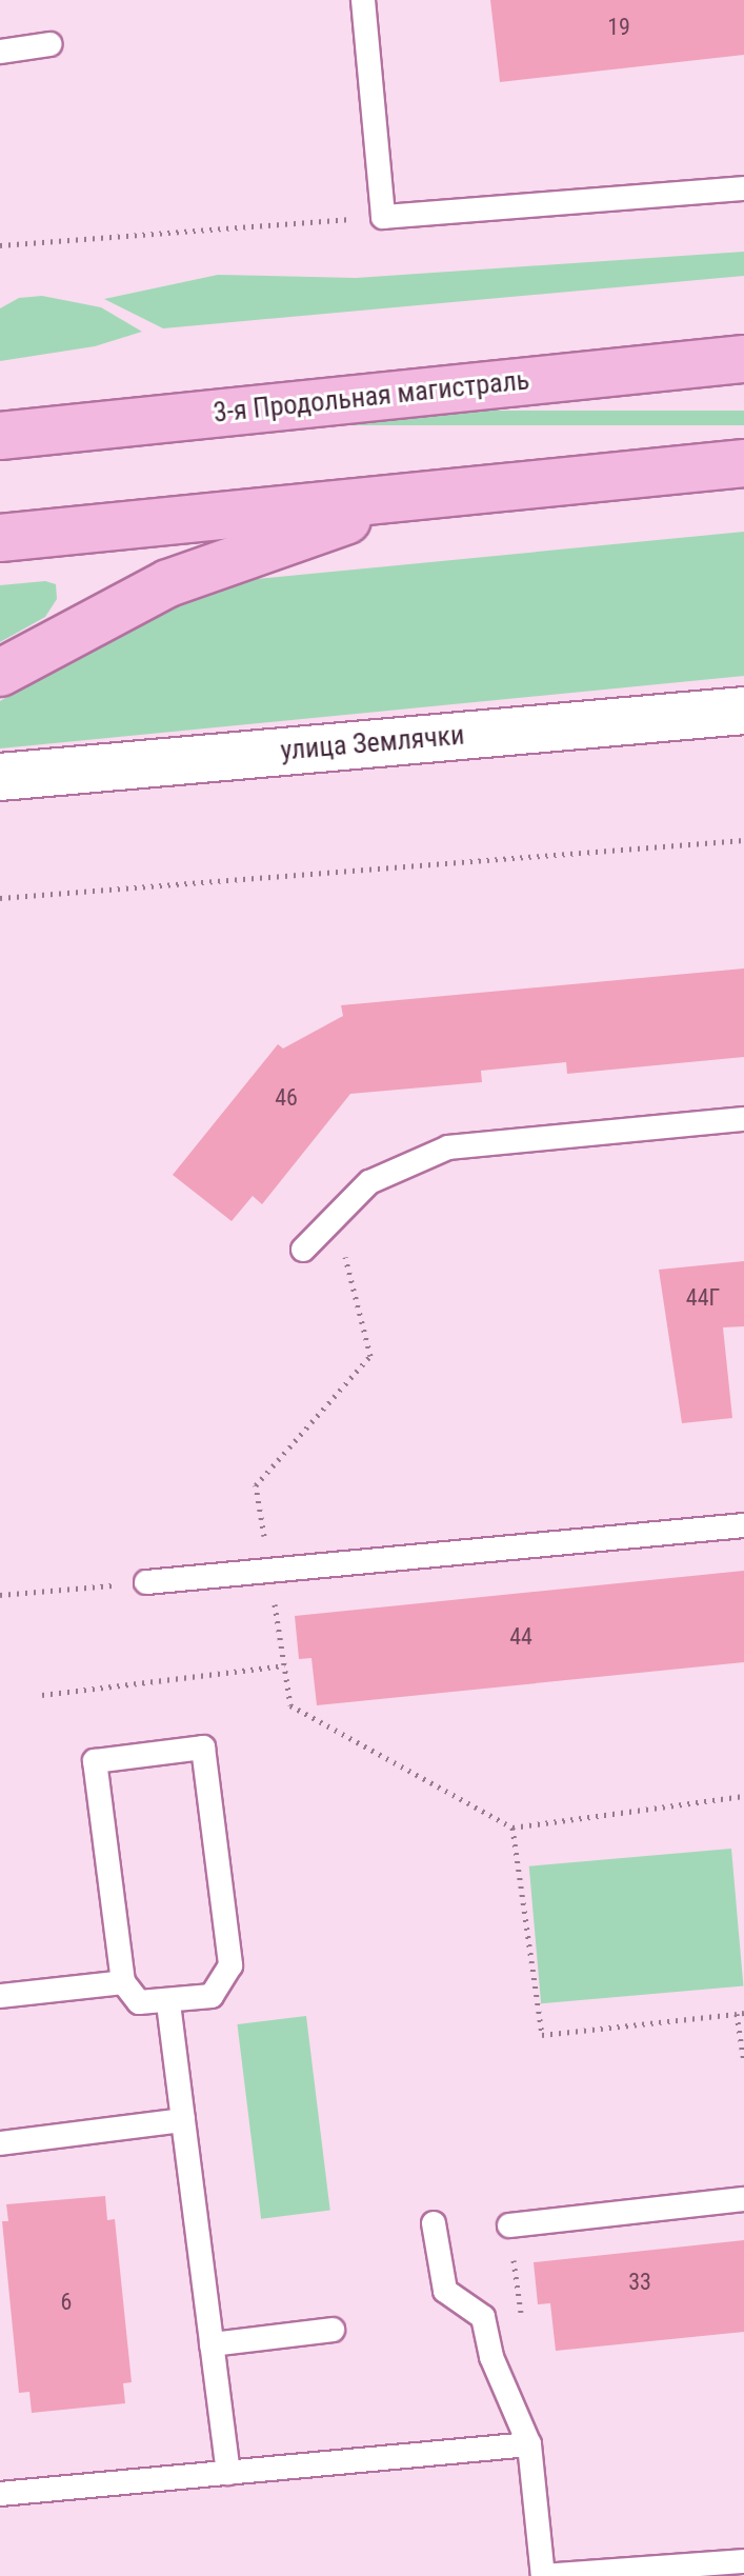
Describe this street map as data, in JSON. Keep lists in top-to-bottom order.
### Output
{
  "streets": {
    "highway": ["3-я Продольная магистраль"],
    "main road": ["улица Землячки"]
  },
  "house_numbers": [
    "19",
    "46",
    "44Г",
    "44",
    "33",
    "6"
  ]
}
